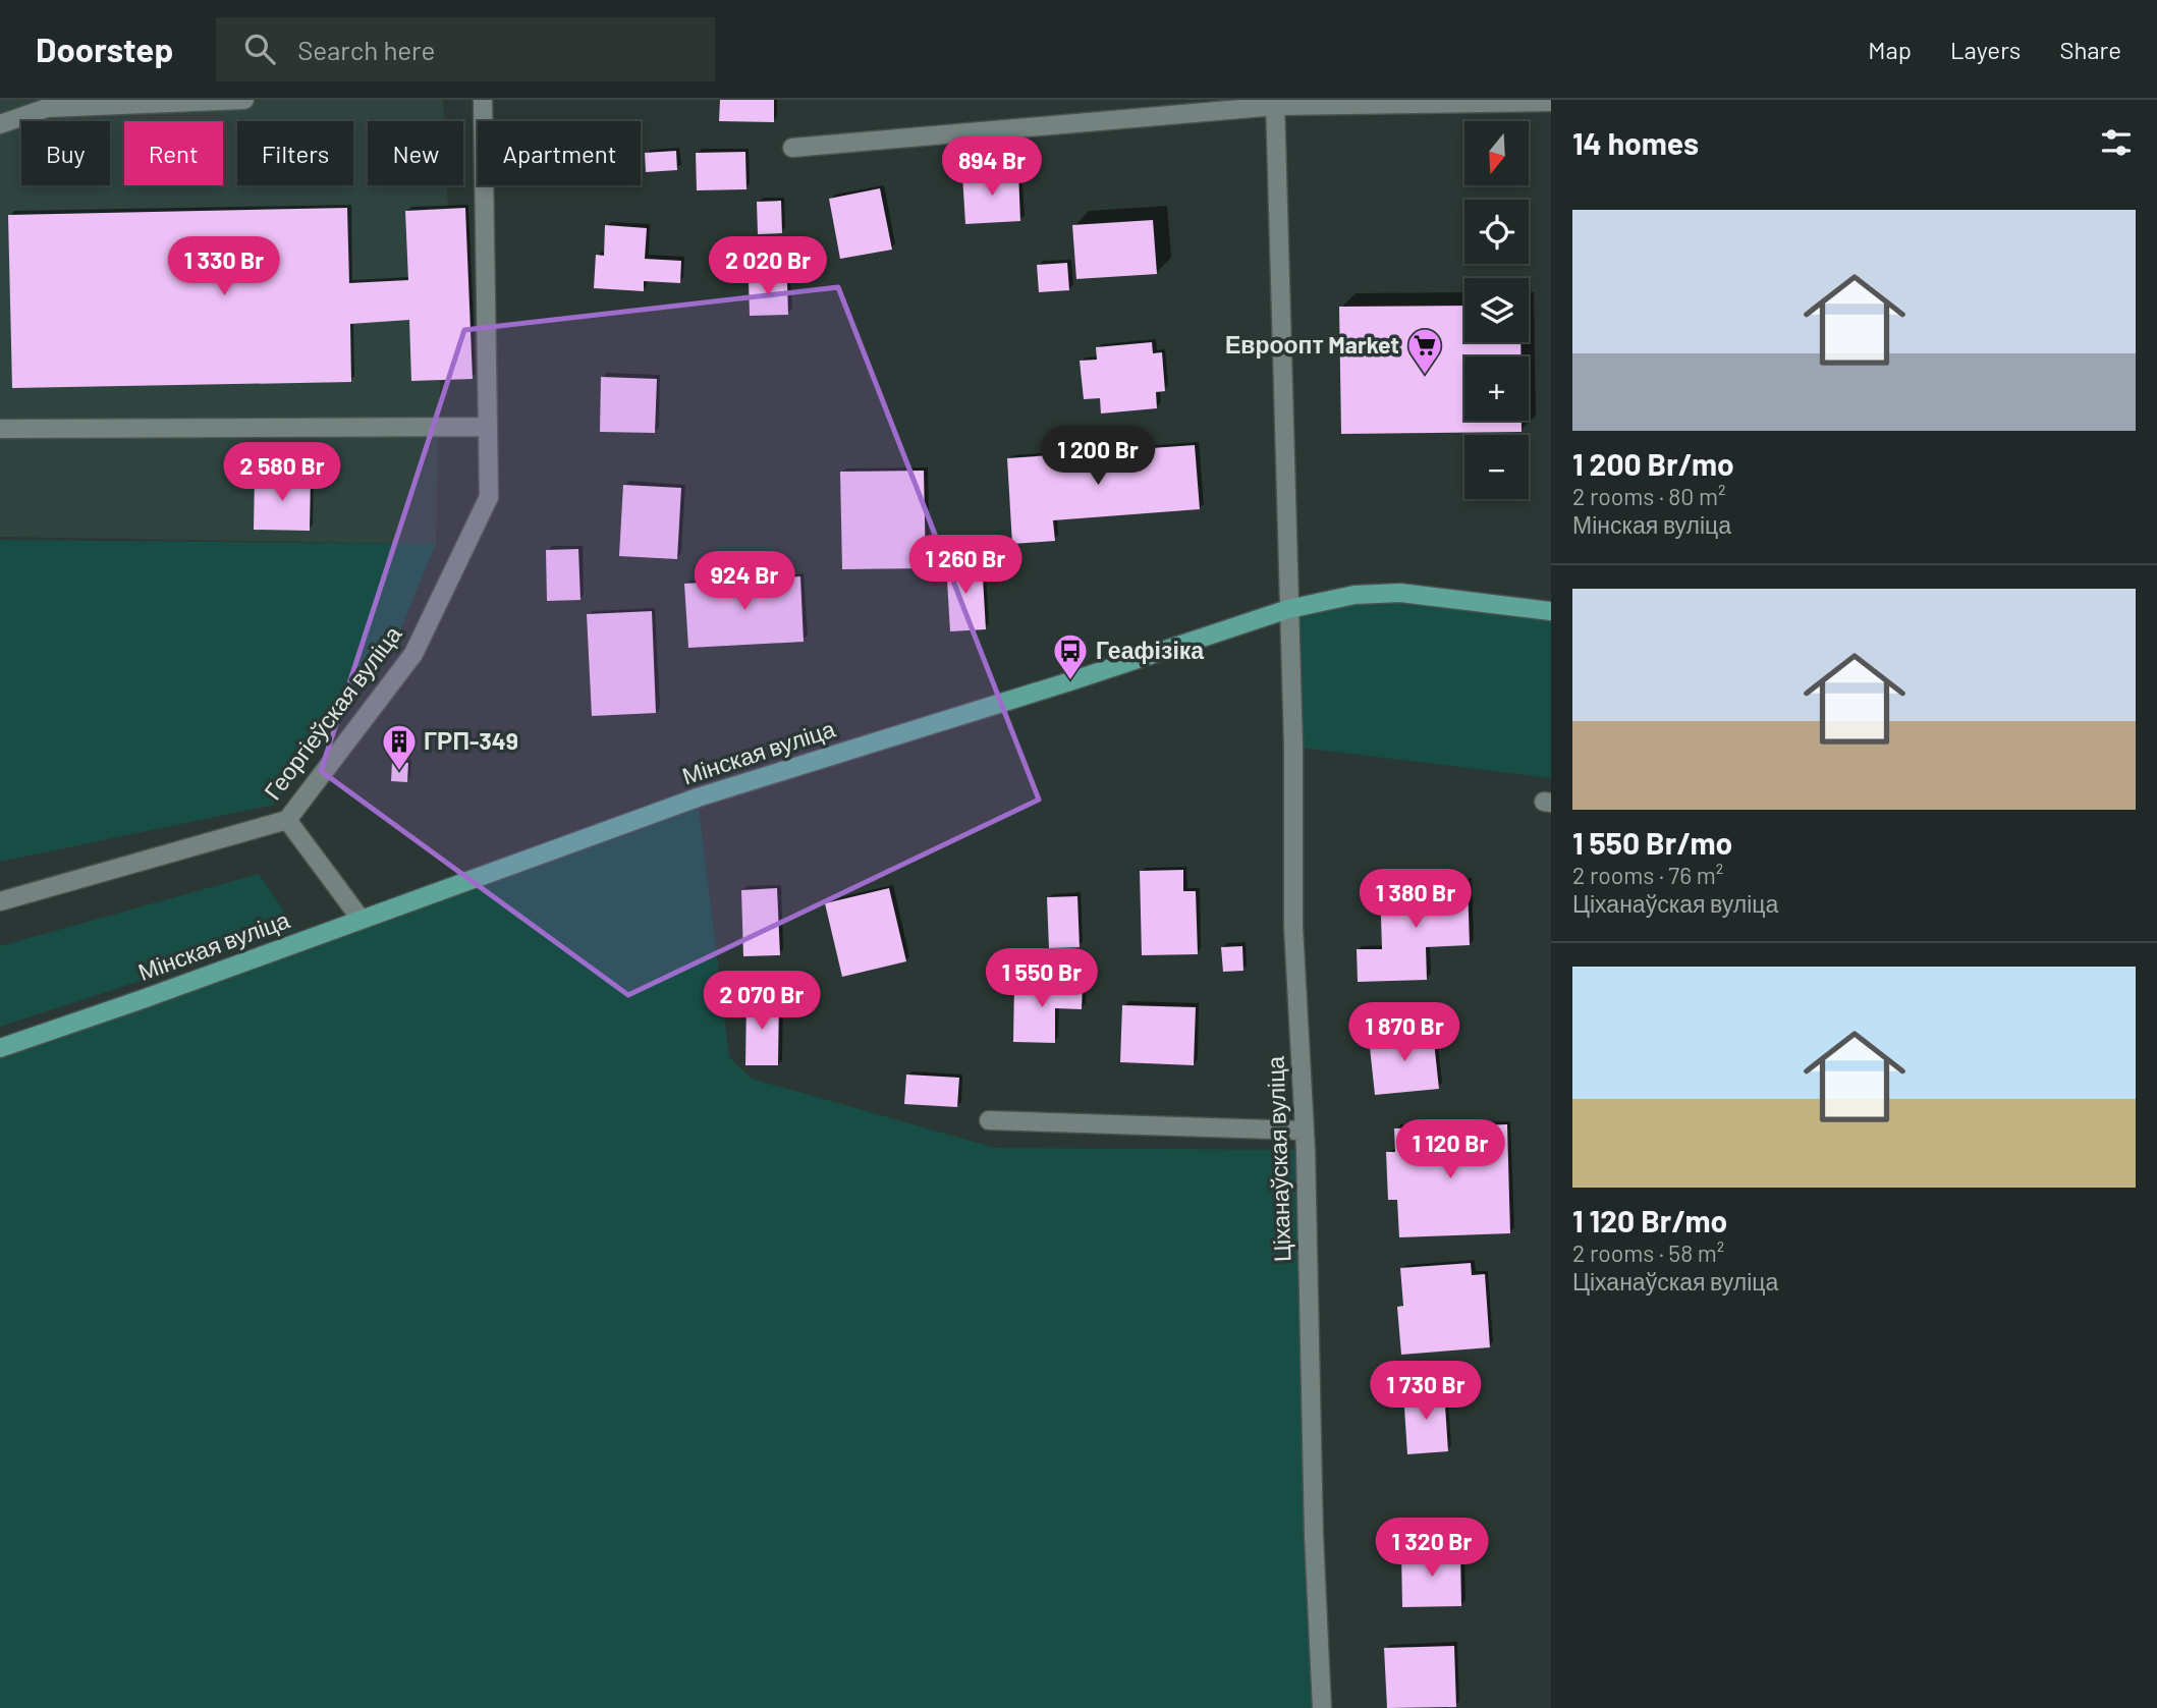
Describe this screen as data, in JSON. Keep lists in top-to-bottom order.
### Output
{
  "streets": {
    "main road": ["Мінская вуліца"],
    "street": ["Георгіеўская вуліца", "Ціханаўская вуліца"]
  },
  "crossings": [
    ["Мінская вуліца", "Ціханаўская вуліца"]
  ],
  "places": {
    "supermarket": ["Евроопт Market"],
    "bus stop": ["Геафізіка"],
    "building": ["ГРП-349"]
  },
  "north": "bottom",
  "page": {
    "header": "Doorstep",
    "search": "Search here",
    "nav": ["Map", "Layers", "Share"],
    "heading": "14 homes",
    "map_buttons": ["+", "−"],
    "chip": [
      "Buy",
      "Rent",
      "Filters",
      "New",
      "Apartment"
    ],
    "price": [
      "894 Br",
      "1 330 Br",
      "2 020 Br",
      "1 200 Br",
      "2 580 Br",
      "1 260 Br",
      "924 Br",
      "1 380 Br",
      "1 550 Br",
      "2 070 Br",
      "1 870 Br",
      "1 120 Br",
      "1 730 Br",
      "1 320 Br"
    ],
    "list": [
      {
        "name": "1 200 Br/mo",
        "note": "2 rooms · 80 m² · Мінская вуліца"
      },
      {
        "name": "1 550 Br/mo",
        "note": "2 rooms · 76 m² · Ціханаўская вуліца"
      },
      {
        "name": "1 120 Br/mo",
        "note": "2 rooms · 58 m² · Ціханаўская вуліца"
      }
    ]
  }
}
